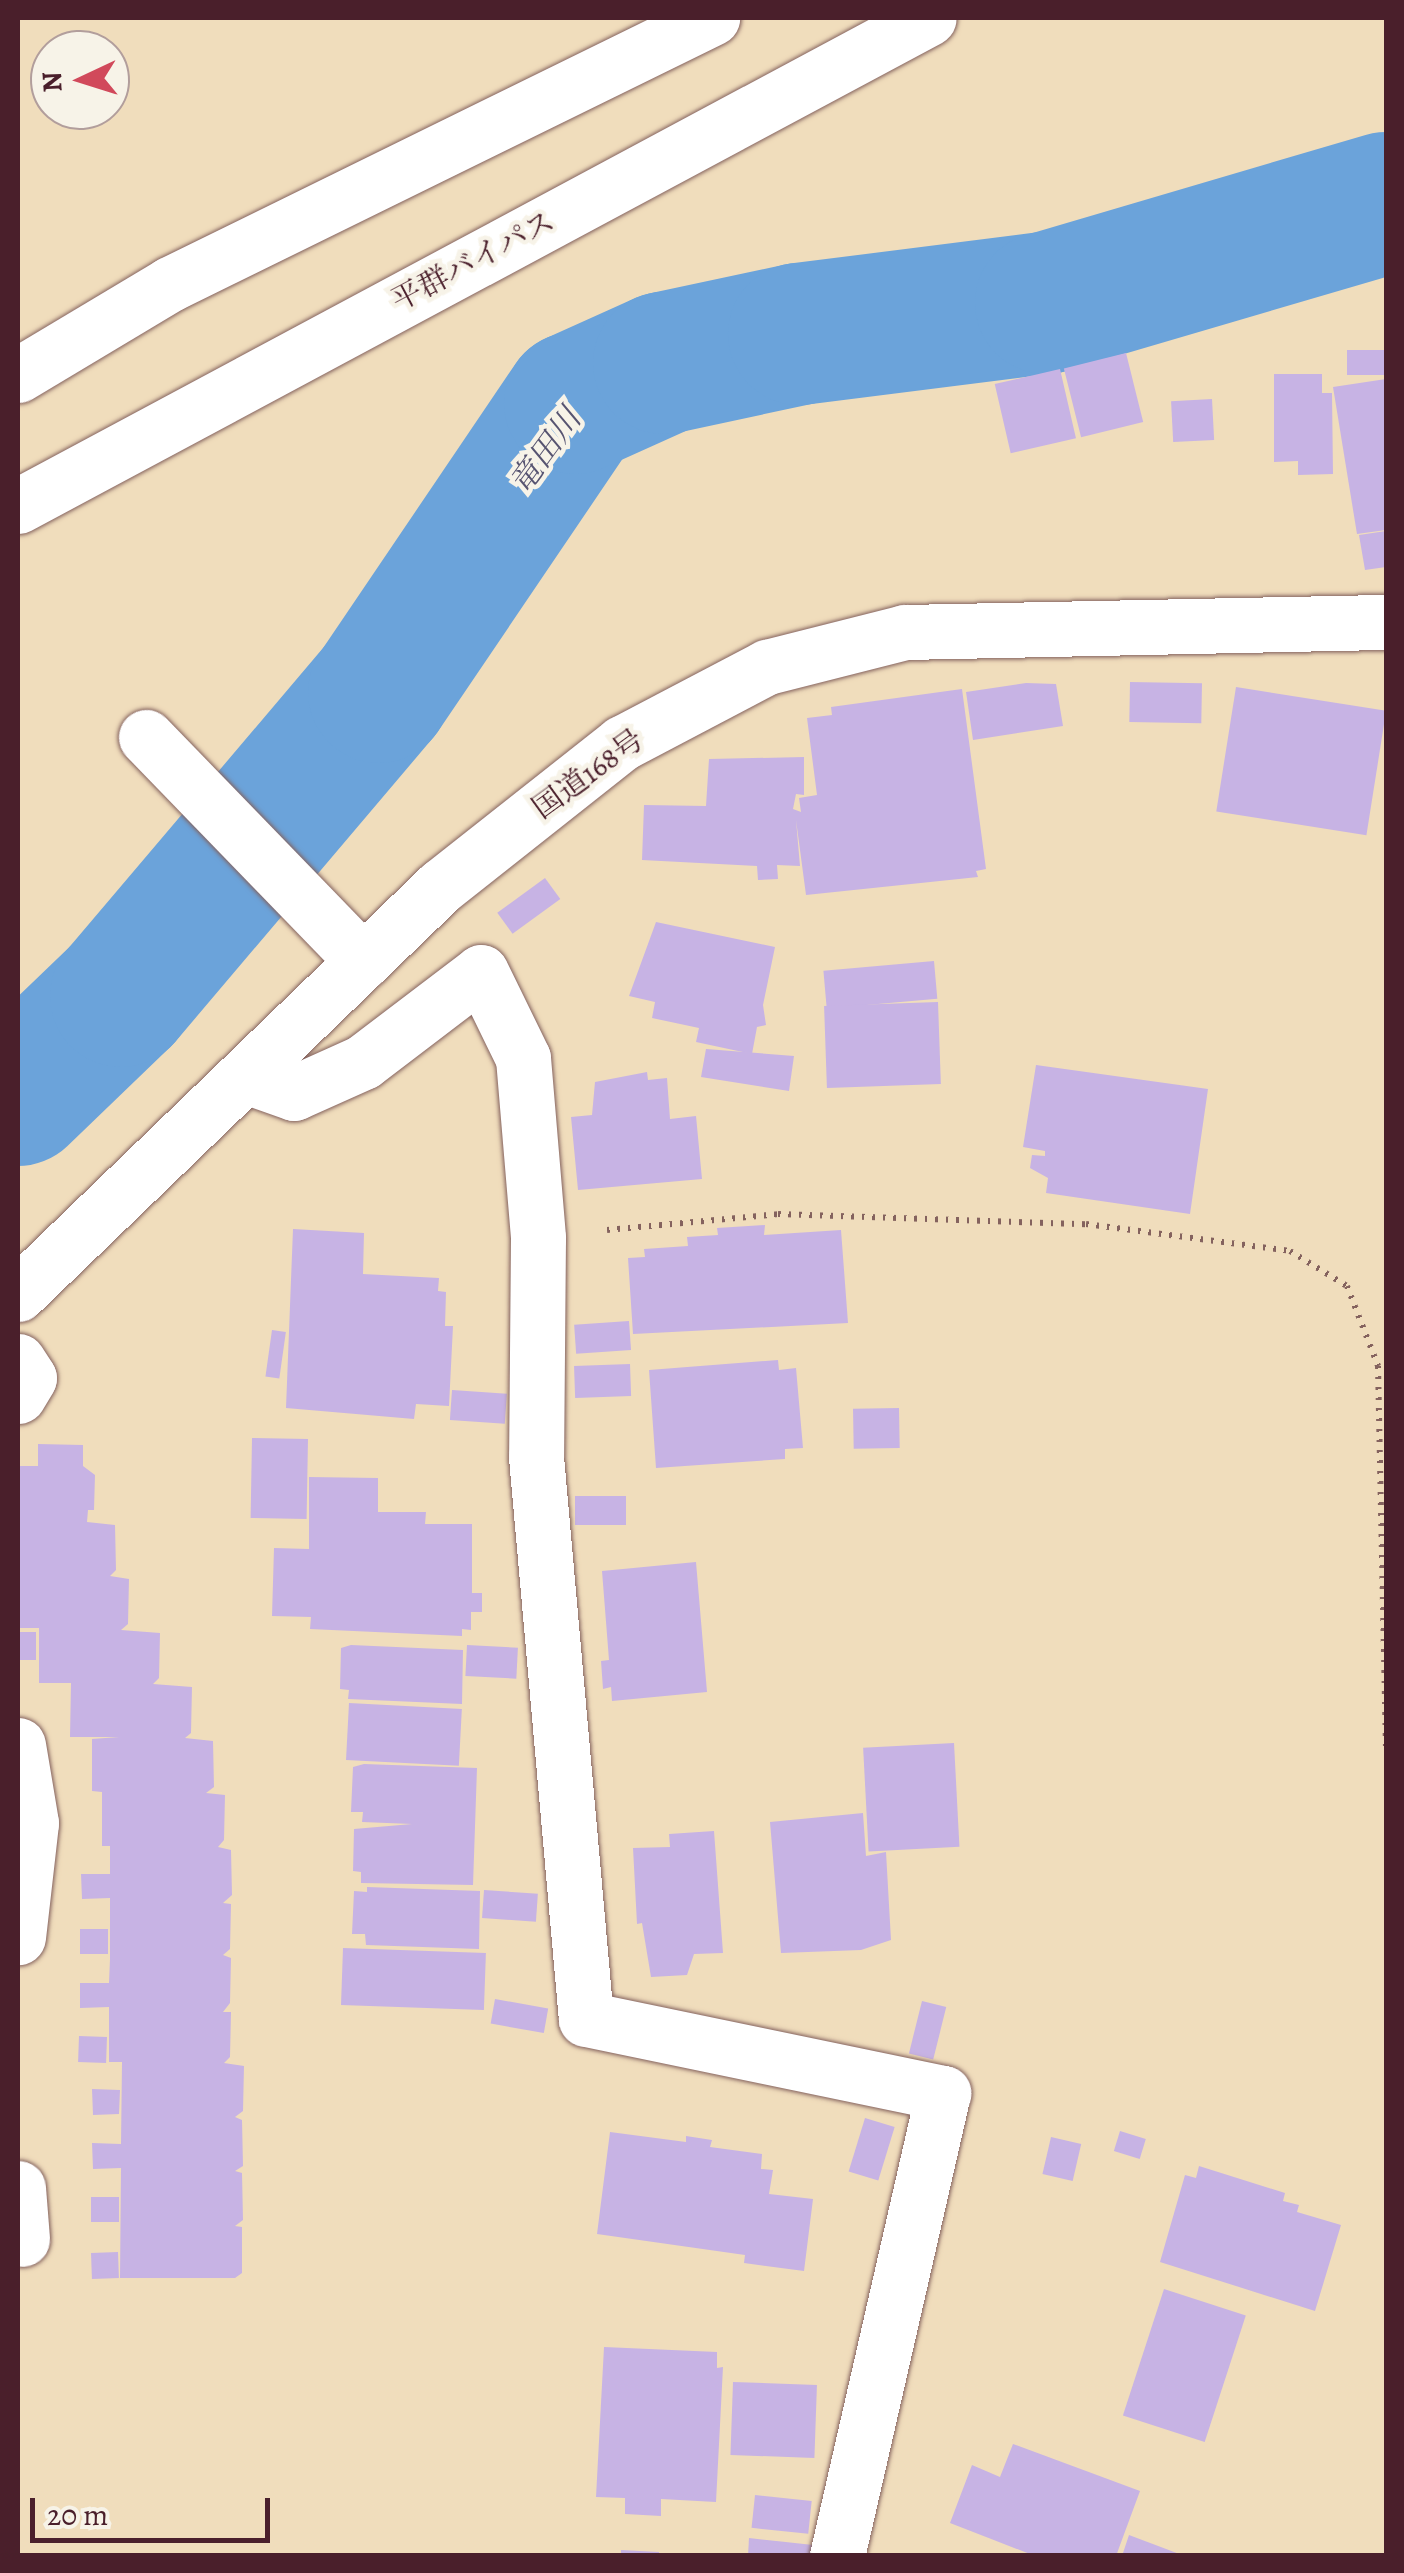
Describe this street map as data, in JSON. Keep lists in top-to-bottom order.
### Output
{
  "streets": {
    "main road": ["平群バイパス", "国道168号"]
  },
  "water": ["竜田川"],
  "scale_bar": "20 m",
  "north": "left"
}
